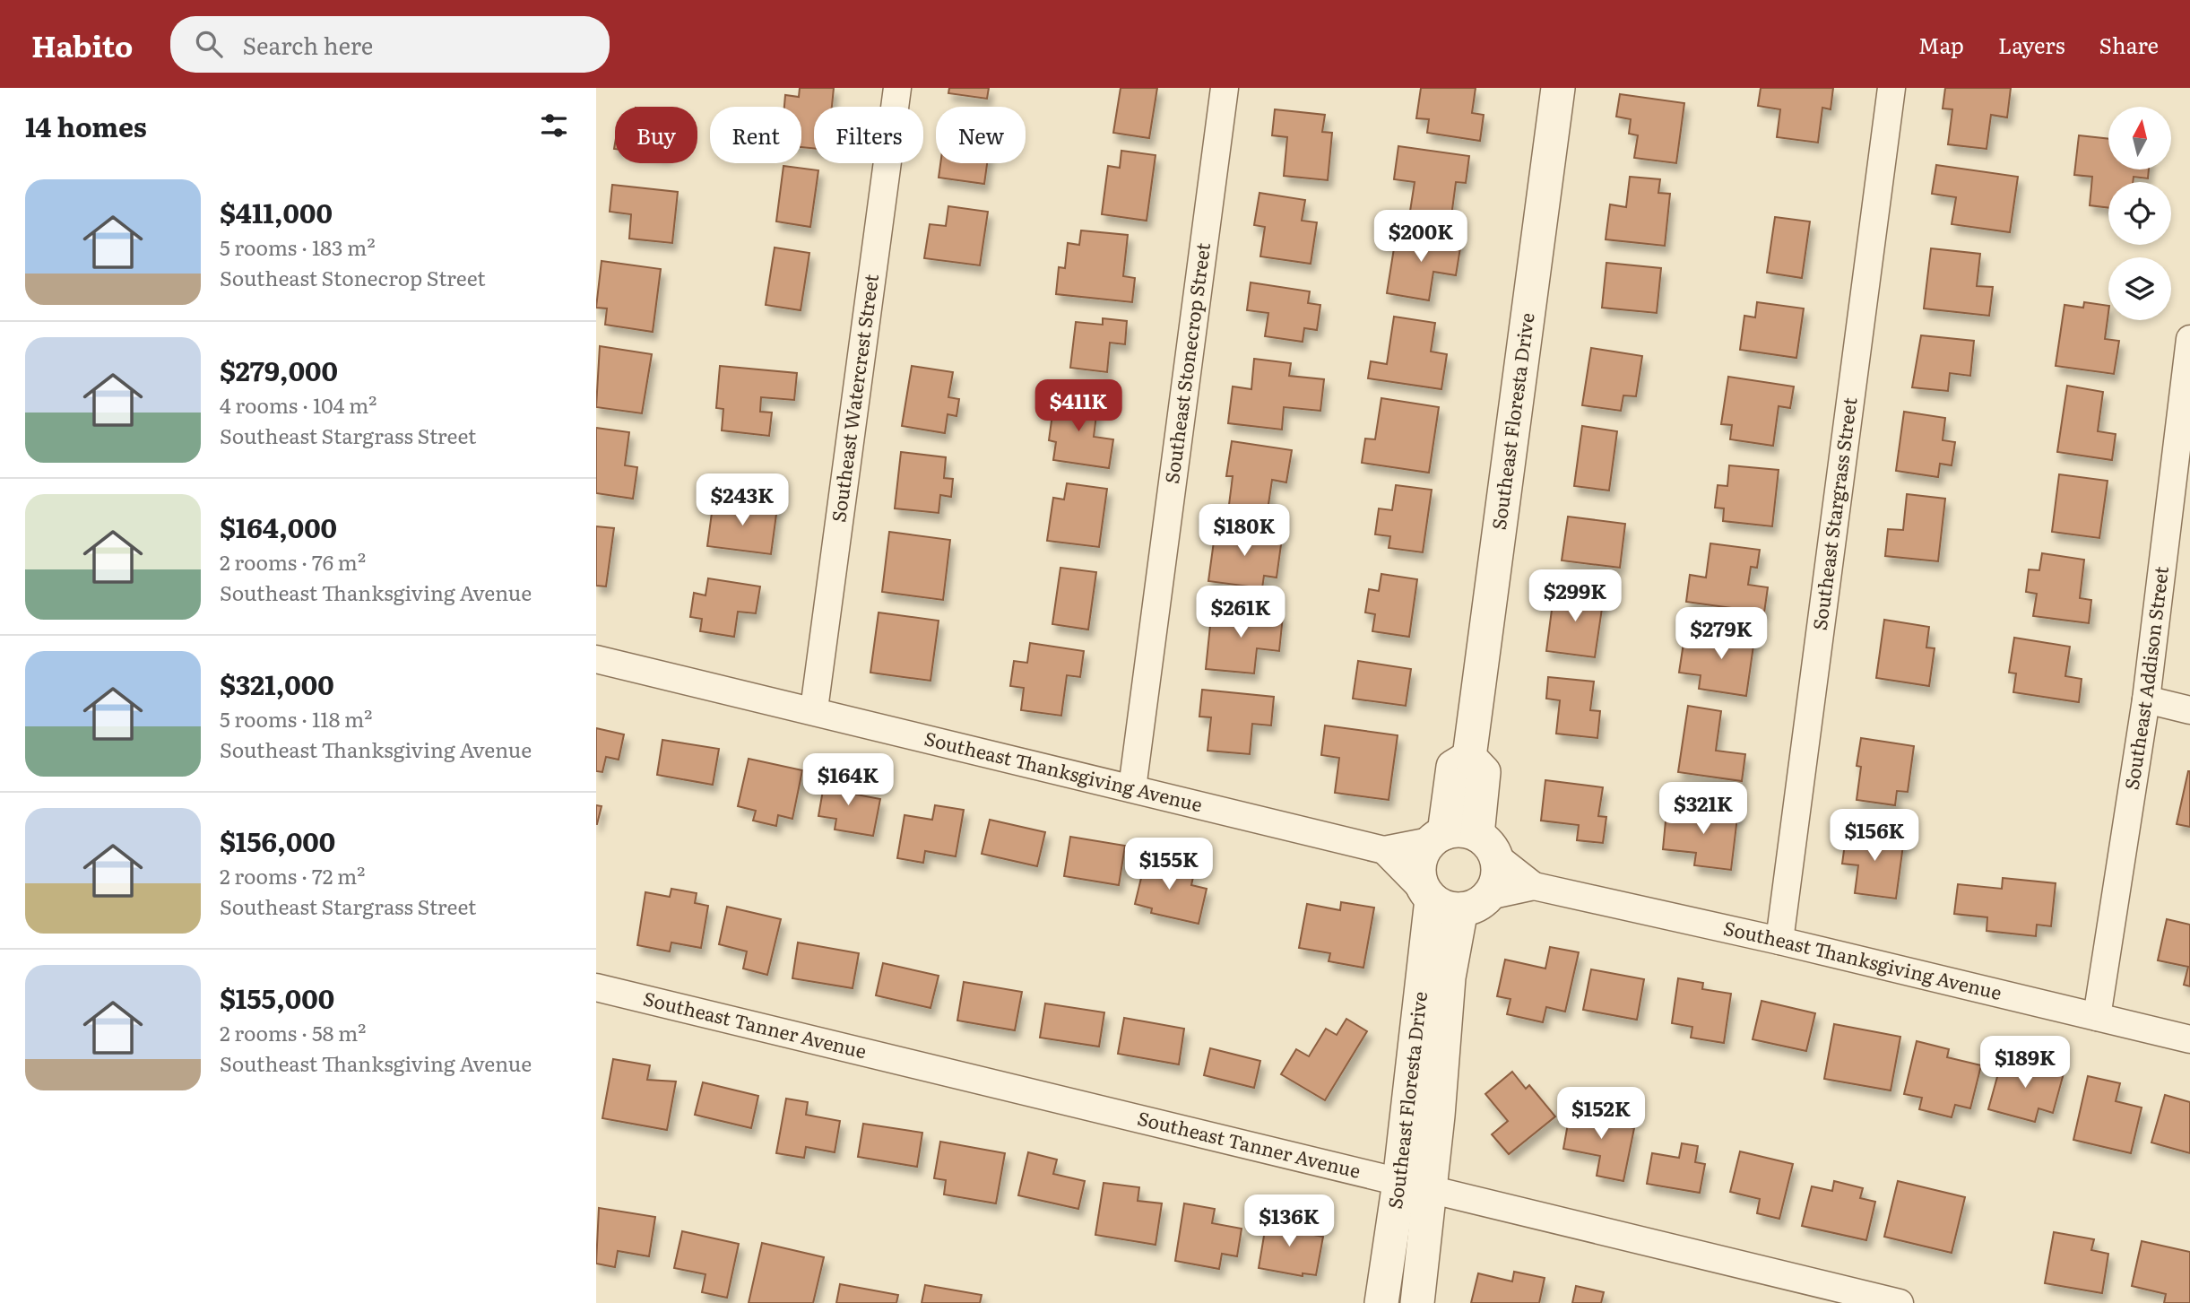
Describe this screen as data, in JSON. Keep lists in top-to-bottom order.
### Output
{
  "streets": {
    "street": [
      "Southeast Stonecrop Street",
      "Southeast Watercrest Street",
      "Southeast Floresta Drive",
      "Southeast Stargrass Street",
      "Southeast Addison Street",
      "Southeast Thanksgiving Avenue",
      "Southeast Tanner Avenue"
    ]
  },
  "crossings": [
    ["Southeast Stonecrop Street", "Southeast Thanksgiving Avenue"],
    ["Southeast Watercrest Street", "Southeast Thanksgiving Avenue"],
    ["Southeast Floresta Drive", "Southeast Thanksgiving Avenue"],
    ["Southeast Floresta Drive", "Southeast Tanner Avenue"],
    ["Southeast Stargrass Street", "Southeast Thanksgiving Avenue"],
    ["Southeast Addison Street", "Southeast Thanksgiving Avenue"]
  ],
  "north": "top",
  "page": {
    "header": "Habito",
    "search": "Search here",
    "nav": ["Map", "Layers", "Share"],
    "heading": "14 homes",
    "chip": [
      "Buy",
      "Rent",
      "Filters",
      "New"
    ],
    "list": [
      {
        "name": "$411,000",
        "note": "5 rooms · 183 m² · Southeast Stonecrop Street"
      },
      {
        "name": "$279,000",
        "note": "4 rooms · 104 m² · Southeast Stargrass Street"
      },
      {
        "name": "$164,000",
        "note": "2 rooms · 76 m² · Southeast Thanksgiving Avenue"
      },
      {
        "name": "$321,000",
        "note": "5 rooms · 118 m² · Southeast Thanksgiving Avenue"
      },
      {
        "name": "$156,000",
        "note": "2 rooms · 72 m² · Southeast Stargrass Street"
      },
      {
        "name": "$155,000",
        "note": "2 rooms · 58 m² · Southeast Thanksgiving Avenue"
      }
    ],
    "price": [
      "$200K",
      "$411K",
      "$243K",
      "$180K",
      "$299K",
      "$261K",
      "$279K",
      "$164K",
      "$321K",
      "$156K",
      "$155K",
      "$189K",
      "$152K",
      "$136K"
    ]
  }
}
